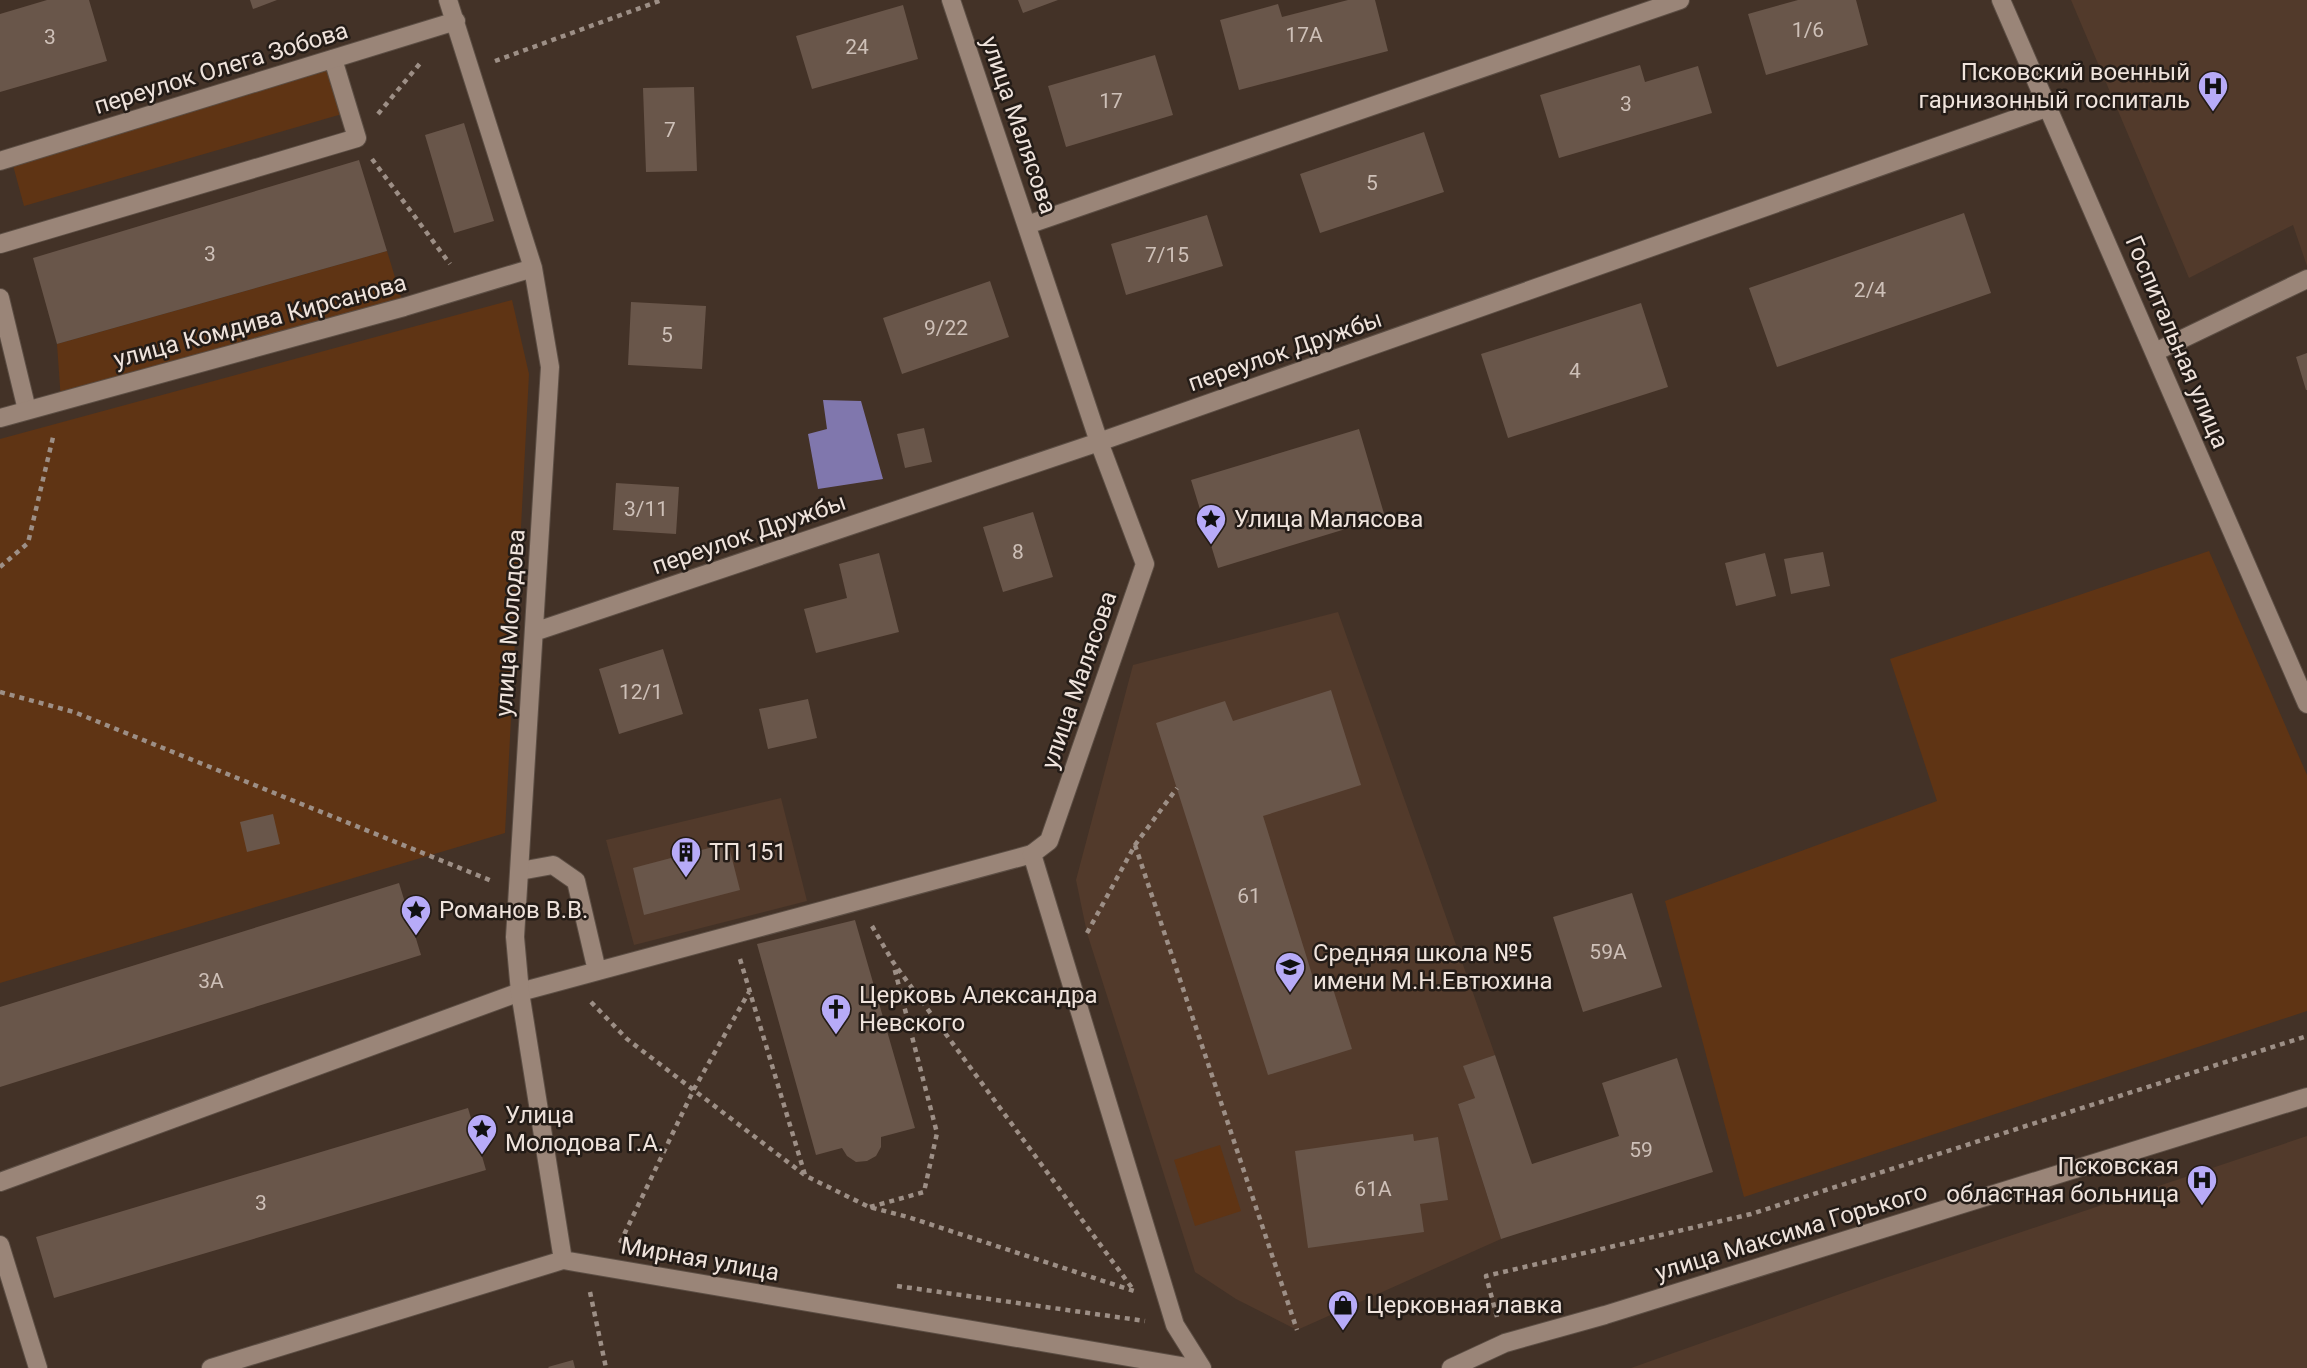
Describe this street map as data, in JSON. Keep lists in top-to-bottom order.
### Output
{
  "streets": {
    "street": [
      "переулок Олега Зобова",
      "улица Малясова",
      "улица Комдива Кирсанова",
      "Госпитальная улица",
      "переулок Дружбы",
      "улица Молодова",
      "улица Максима Горького",
      "Мирная улица"
    ]
  },
  "crossings": [
    ["переулок Олега Зобова", "улица Молодова"],
    ["улица Малясова", "переулок Дружбы"],
    ["улица Комдива Кирсанова", "улица Молодова"],
    ["Госпитальная улица", "переулок Дружбы"],
    ["переулок Дружбы", "улица Молодова"],
    ["улица Молодова", "Мирная улица"]
  ],
  "places": {
    "hospital": ["Псковский военный гарнизонный госпиталь", "Псковская областная больница"],
    "place": ["Улица Малясова", "Романов В.В.", "Улица Молодова Г.А."],
    "building": ["ТП 151"],
    "school or university": ["Средняя школа №5 имени М.Н.Евтюхина"],
    "church": ["Церковь Александра Невского"],
    "shop": ["Церковная лавка"]
  },
  "house_numbers": [
    "1/6",
    "17А",
    "3",
    "24",
    "17",
    "3",
    "7",
    "5",
    "3",
    "7/15",
    "2/4",
    "9/22",
    "5",
    "4",
    "3/11",
    "8",
    "12/1",
    "61",
    "59А",
    "3А",
    "59",
    "61А",
    "3"
  ]
}
